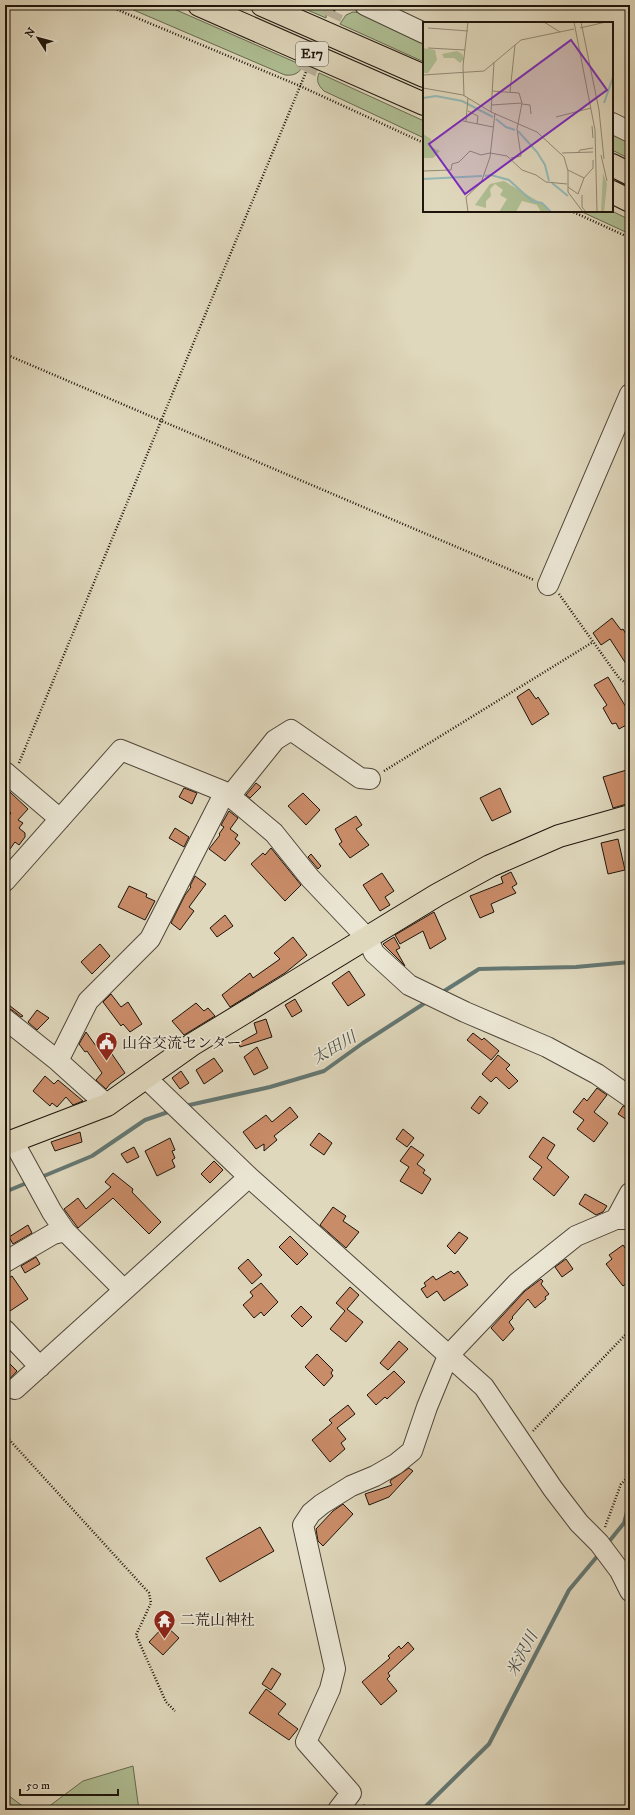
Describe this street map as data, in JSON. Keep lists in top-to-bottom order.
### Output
{
  "streets": {
    "main road": ["E17"]
  },
  "water": ["太田川", "米沢川"],
  "places": {
    "public building": ["山谷交流センター"],
    "temple": ["二荒山神社"]
  },
  "scale_bar": "50 m",
  "north": "top left"
}
